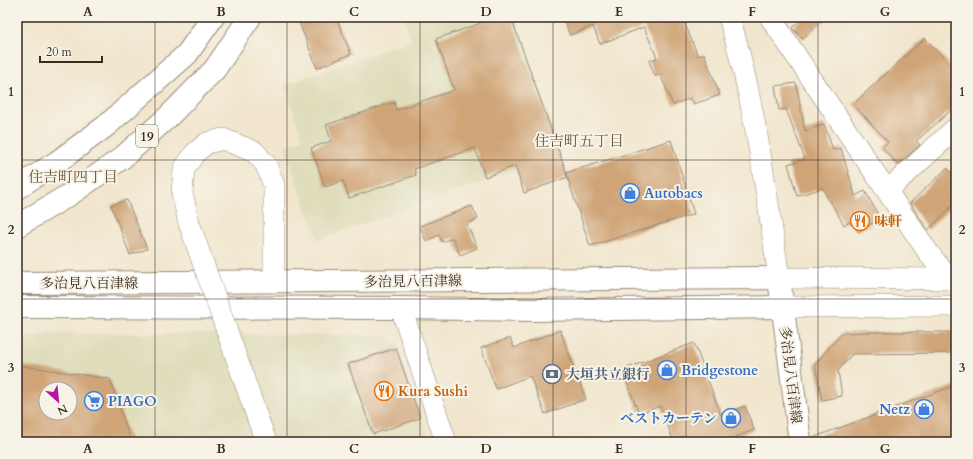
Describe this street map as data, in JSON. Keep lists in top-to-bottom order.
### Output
{
  "streets": {
    "main road": ["19", "多治見八百津線"]
  },
  "districts": ["住吉町五丁目", "住吉町四丁目"],
  "places": {
    "shop": [
      "Autobacs",
      "Bridgestone",
      "Netz",
      "ベストカーテン"
    ],
    "restaurant": ["味軒", "Kura Sushi"],
    "bank": ["大垣共立銀行"],
    "supermarket": ["PIAGO"]
  },
  "scale_bar": "20 m",
  "north": "bottom right",
  "grid": {
    "columns": [
      "A",
      "B",
      "C",
      "D",
      "E",
      "F",
      "G"
    ],
    "rows": ["1", "2", "3"]
  }
}
